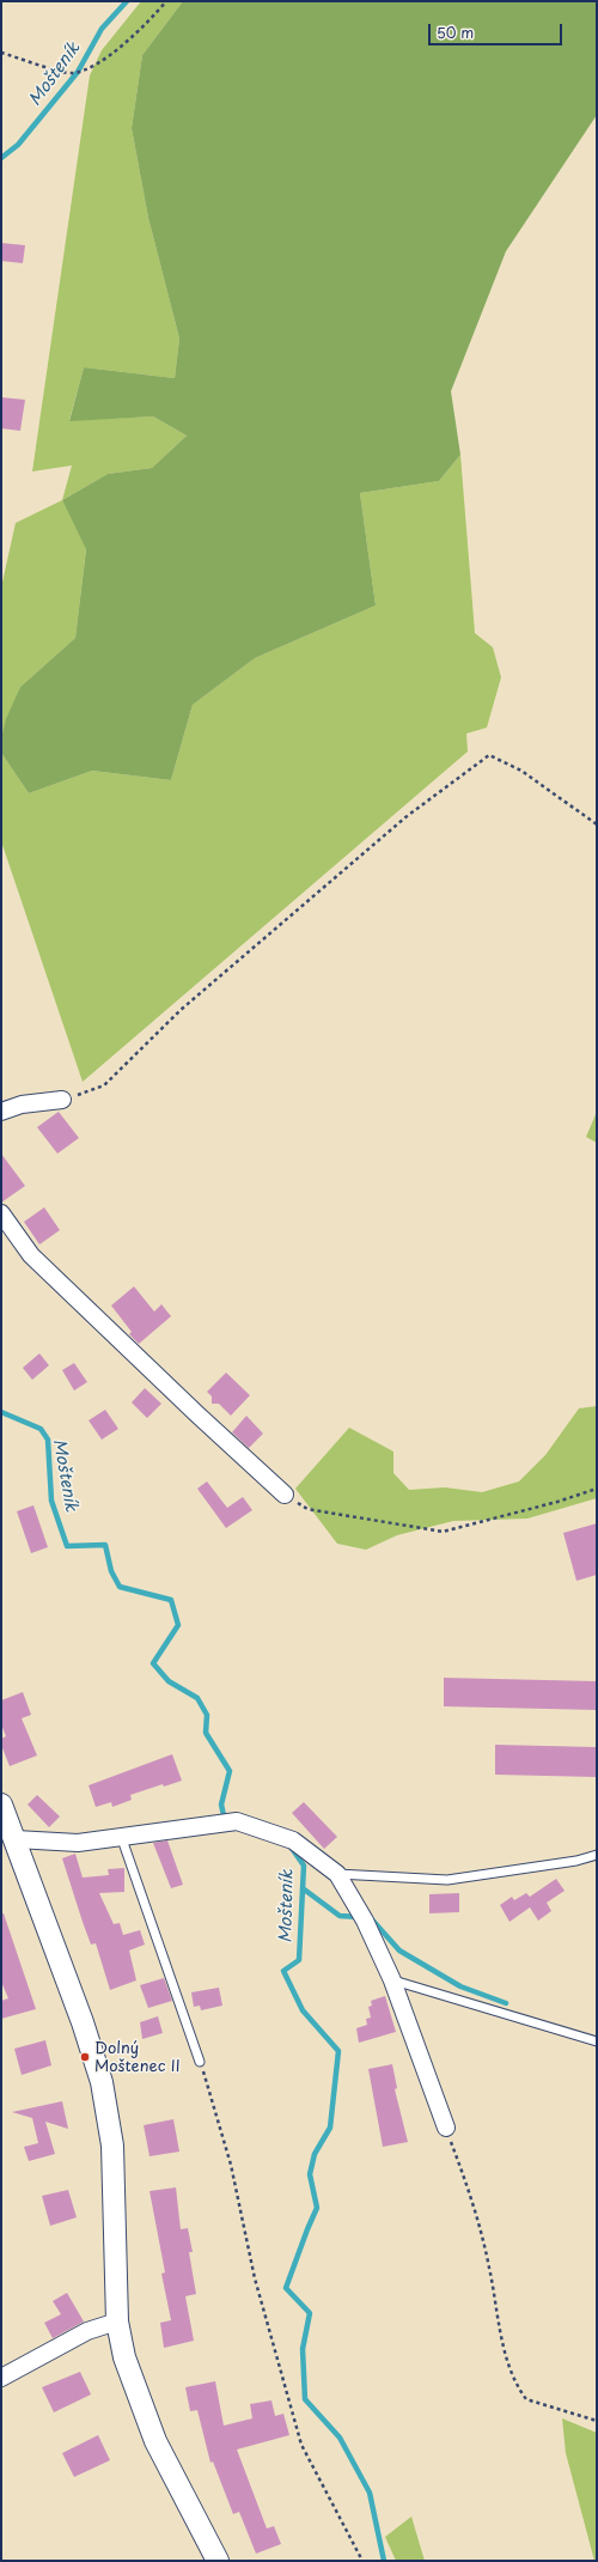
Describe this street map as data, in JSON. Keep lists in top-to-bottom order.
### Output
{
  "water": ["Mošteník"],
  "places": ["Dolný Moštenec II"],
  "scale_bar": "50 m"
}
